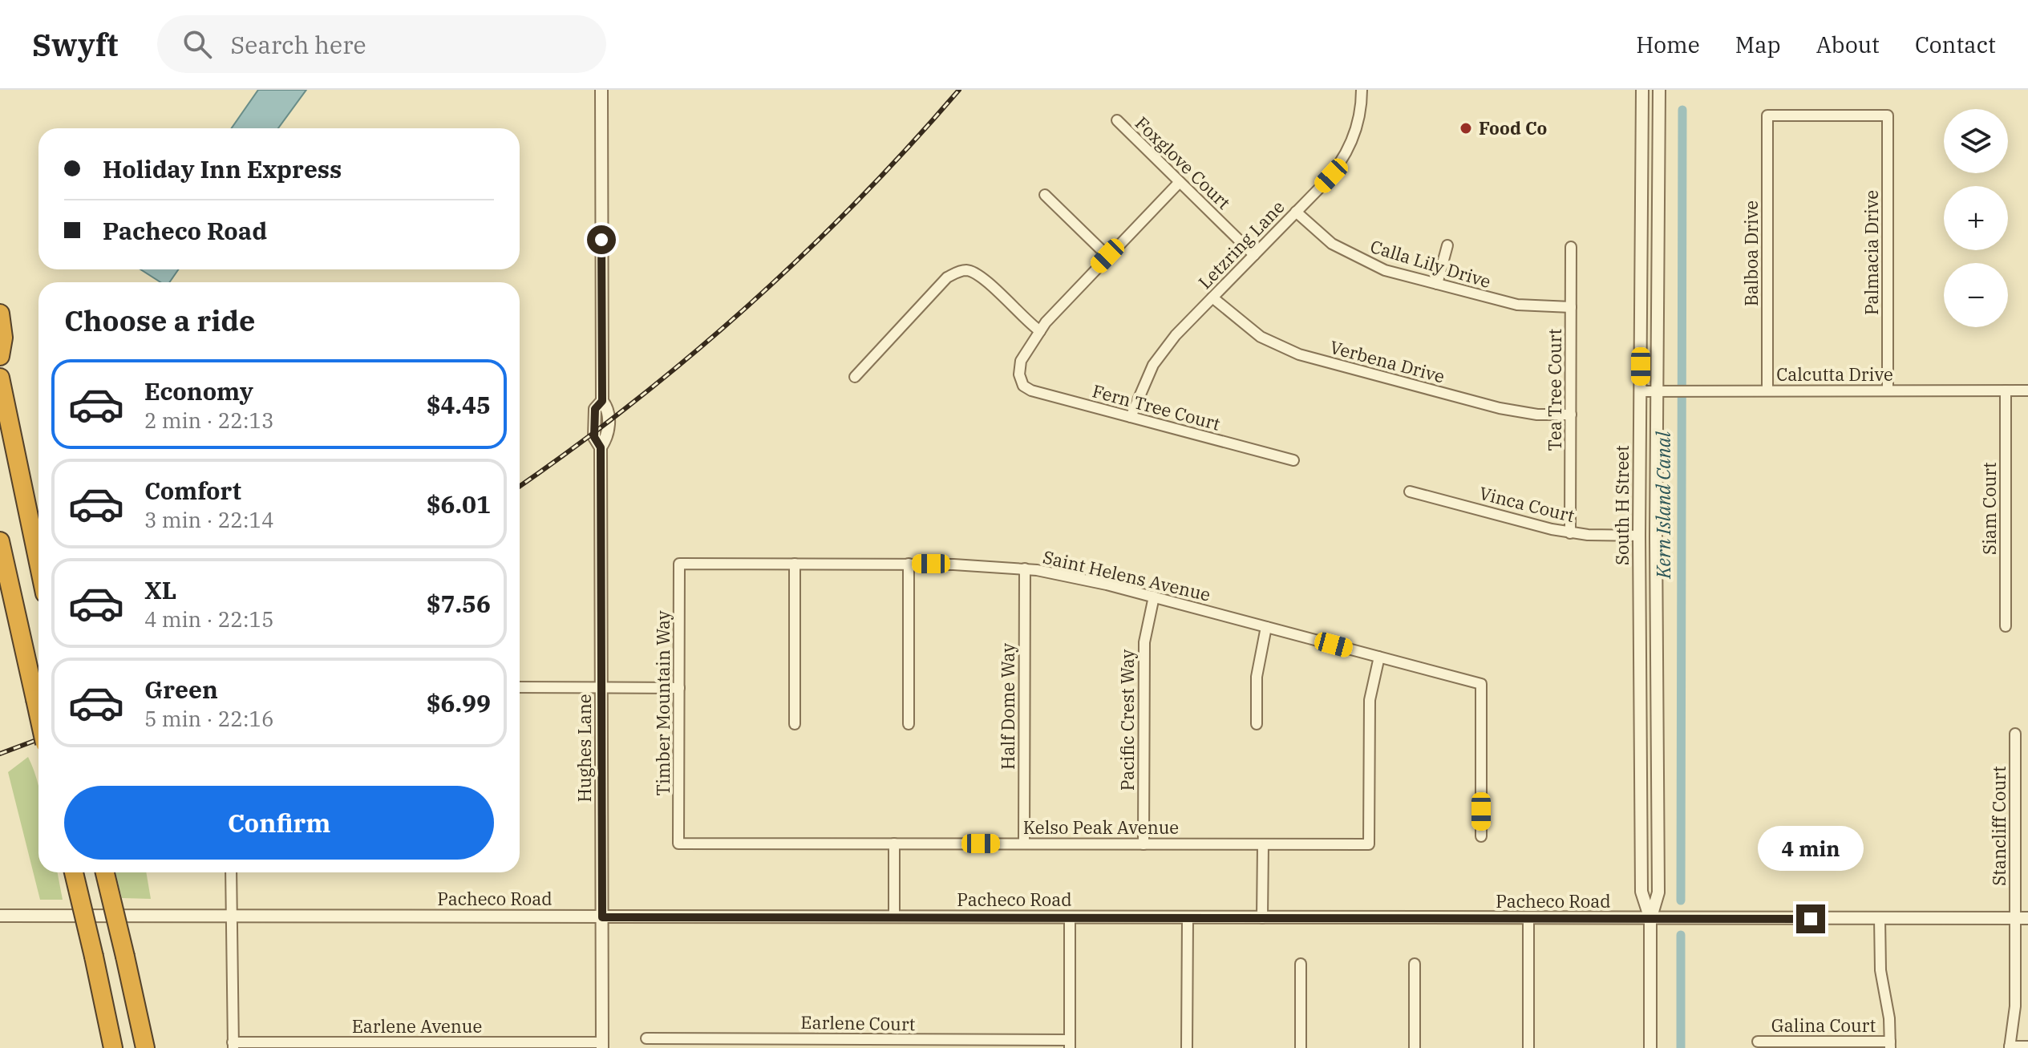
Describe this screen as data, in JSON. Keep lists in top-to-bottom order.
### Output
{
  "streets": {
    "street": [
      "Foxglove Court",
      "Letzring Lane",
      "Palmacia Drive",
      "Balboa Drive",
      "Calla Lily Drive",
      "Verbena Drive",
      "Calcutta Drive",
      "Tea Tree Court",
      "Fern Tree Court",
      "Vinca Court",
      "South H Street",
      "Siam Court",
      "Saint Helens Avenue",
      "Timber Mountain Way",
      "Half Dome Way",
      "Pacific Crest Way",
      "Hughes Lane",
      "Stancliff Court",
      "Kelso Peak Avenue",
      "Pacheco Road",
      "Earlene Court",
      "Galina Court",
      "Earlene Avenue"
    ]
  },
  "crossings": [
    ["Foxglove Court", "Letzring Lane"],
    ["Letzring Lane", "Calla Lily Drive"],
    ["Letzring Lane", "Verbena Drive"],
    ["Letzring Lane", "Fern Tree Court"],
    ["Palmacia Drive", "Balboa Drive"],
    ["Palmacia Drive", "Calcutta Drive"],
    ["Balboa Drive", "Calcutta Drive"],
    ["Calla Lily Drive", "Tea Tree Court"],
    ["Verbena Drive", "Tea Tree Court"],
    ["Calcutta Drive", "South H Street"],
    ["Calcutta Drive", "Siam Court"],
    ["Tea Tree Court", "Vinca Court"],
    ["Vinca Court", "South H Street"],
    ["South H Street", "Pacheco Road"],
    ["Saint Helens Avenue", "Timber Mountain Way"],
    ["Saint Helens Avenue", "Half Dome Way"],
    ["Saint Helens Avenue", "Pacific Crest Way"],
    ["Saint Helens Avenue", "Kelso Peak Avenue"],
    ["Timber Mountain Way", "Kelso Peak Avenue"],
    ["Half Dome Way", "Kelso Peak Avenue"],
    ["Pacific Crest Way", "Kelso Peak Avenue"],
    ["Hughes Lane", "Pacheco Road"],
    ["Hughes Lane", "Earlene Avenue"],
    ["Stancliff Court", "Pacheco Road"]
  ],
  "water": ["Kern Island Canal"],
  "places": ["Food Co"],
  "page": {
    "header": "Swyft",
    "search": "Search here",
    "nav": [
      "Home",
      "Map",
      "About",
      "Contact"
    ],
    "map_buttons": ["+", "−"],
    "banner": ["Holiday Inn Express", "Pacheco Road"],
    "heading": "Choose a ride",
    "list": [
      {
        "name": "Economy",
        "note": "2 min · 22:13",
        "value": "$4.45"
      },
      {
        "name": "Comfort",
        "note": "3 min · 22:14",
        "value": "$6.01"
      },
      {
        "name": "XL",
        "note": "4 min · 22:15",
        "value": "$7.56"
      },
      {
        "name": "Green",
        "note": "5 min · 22:16",
        "value": "$6.99"
      }
    ],
    "buttons": "Confirm",
    "bubble": "4 min"
  }
}
